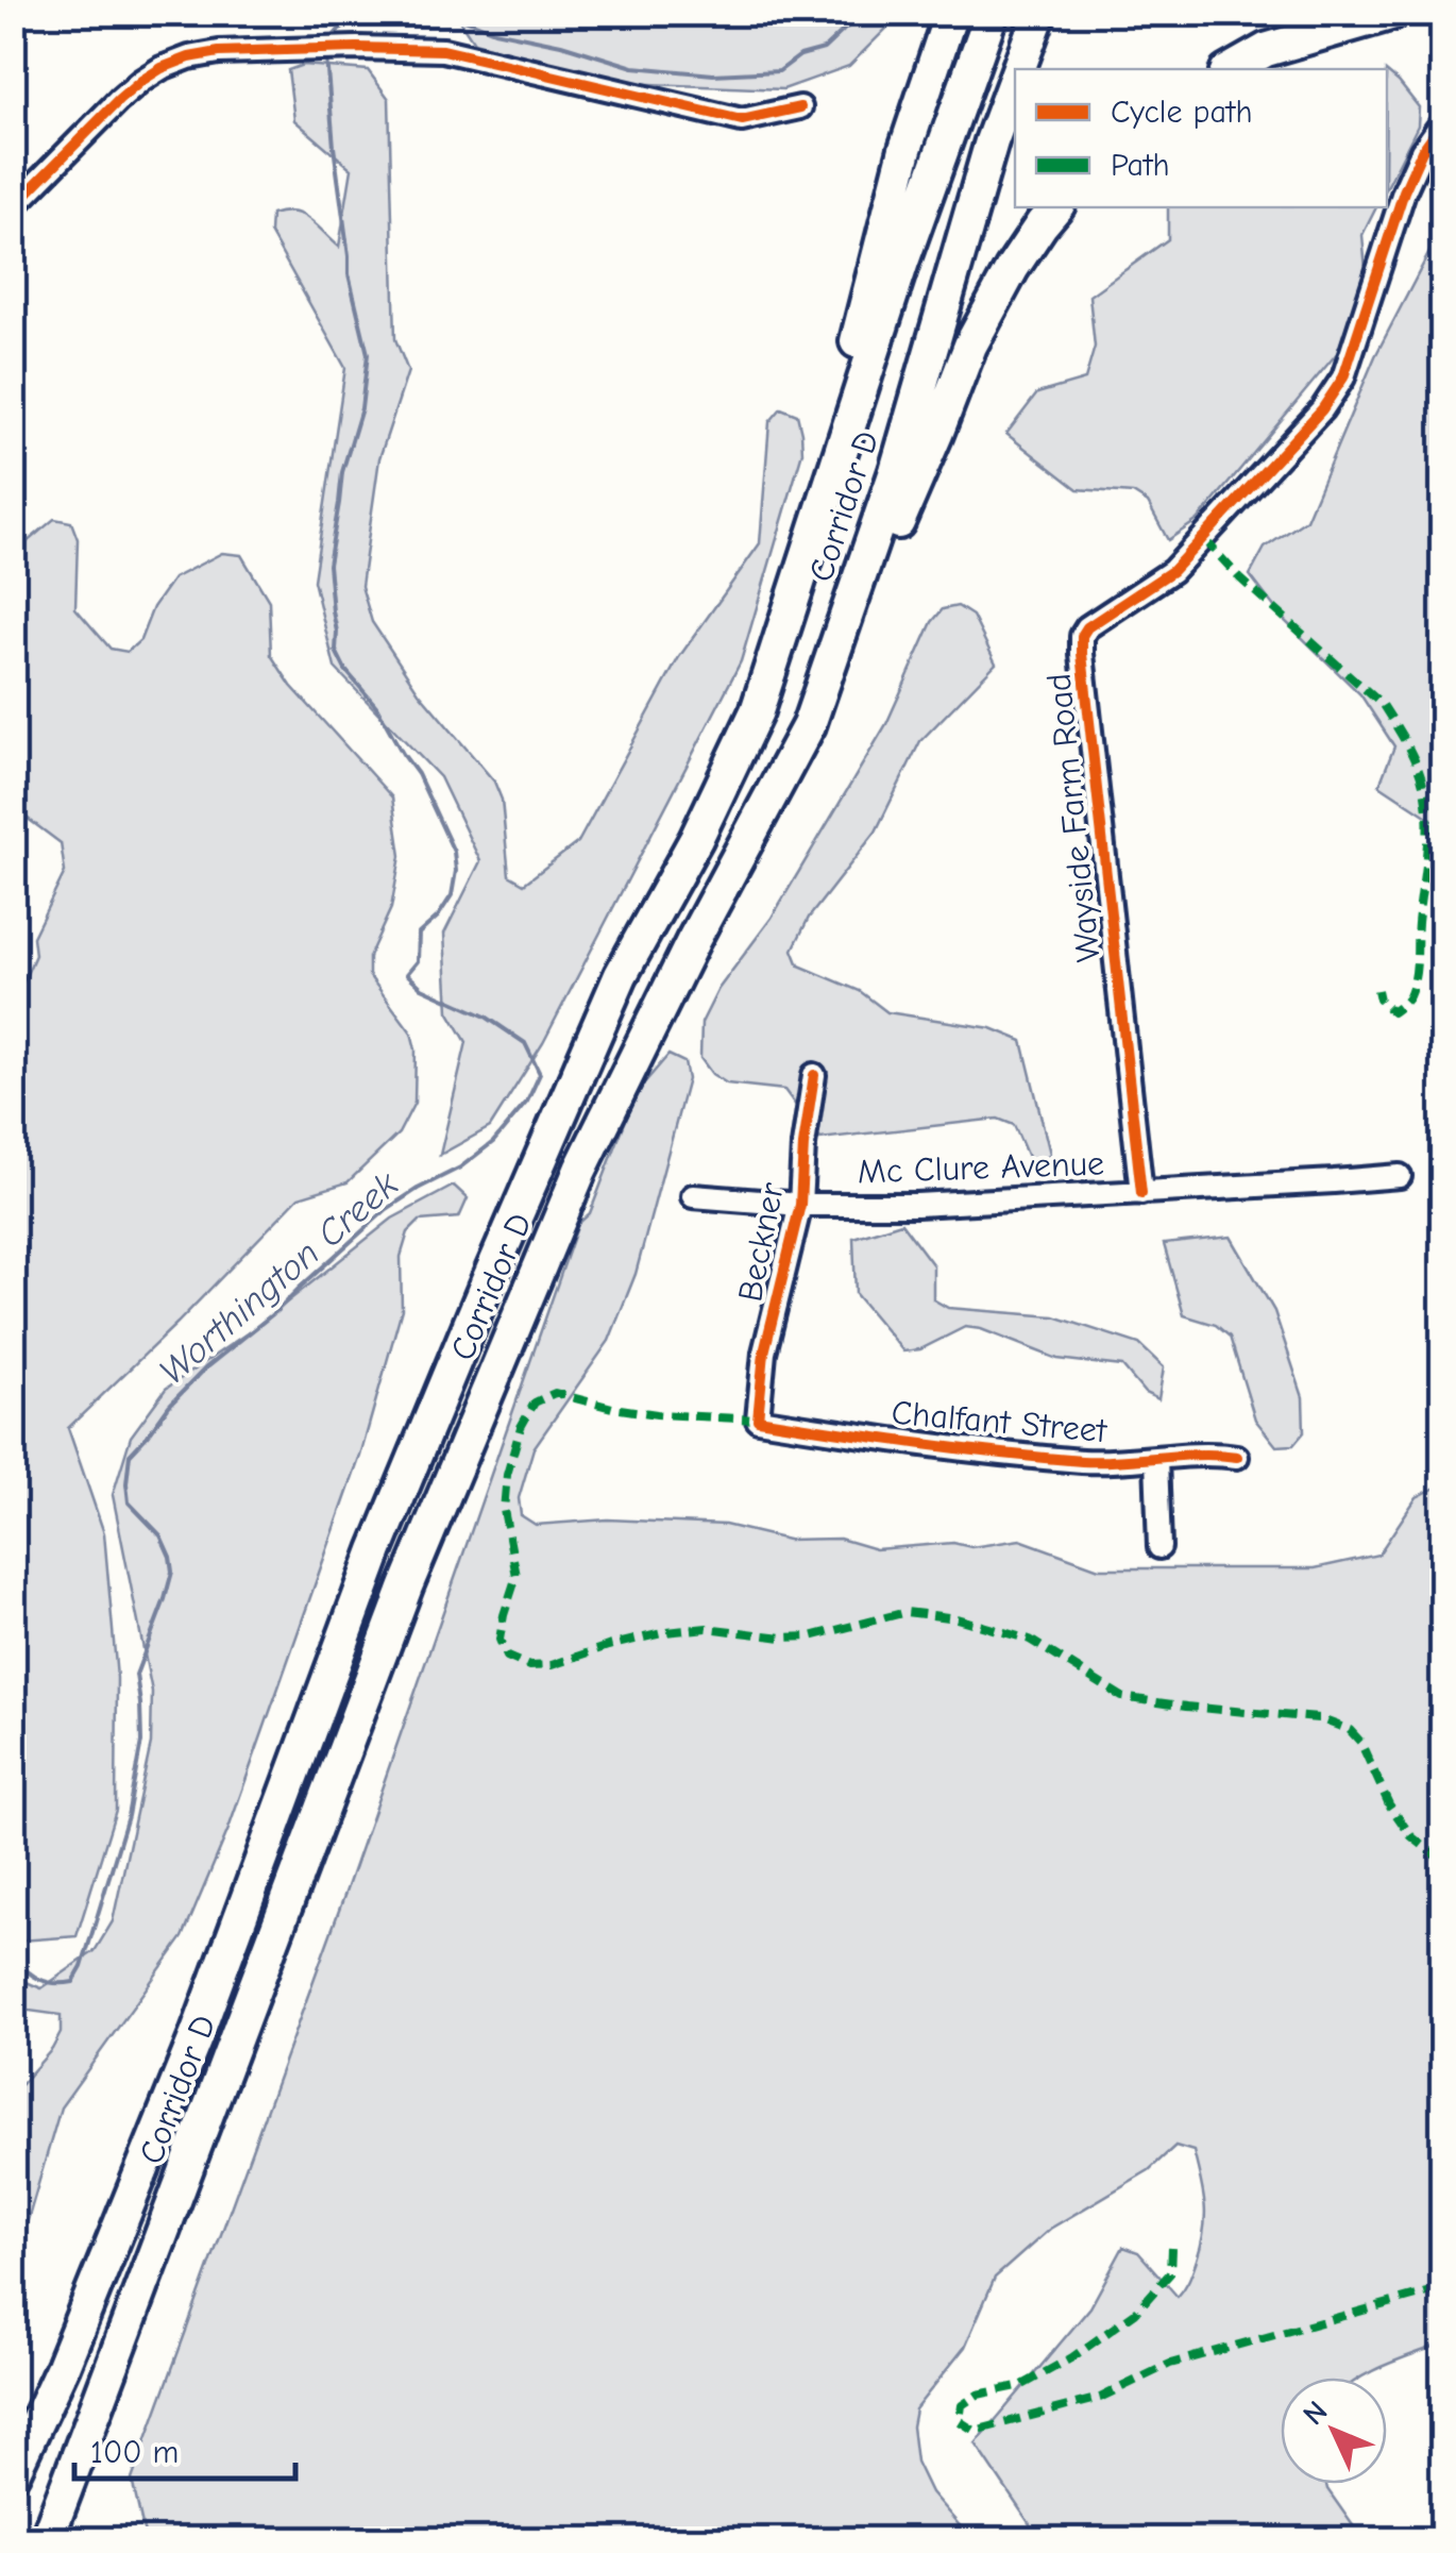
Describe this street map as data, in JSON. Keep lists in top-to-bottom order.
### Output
{
  "streets": {
    "highway": ["Corridor D"],
    "street": [
      "Wayside Farm Road",
      "Mc Clure Avenue",
      "Beckner",
      "Chalfant Street"
    ]
  },
  "crossings": [
    ["Wayside Farm Road", "Mc Clure Avenue"],
    ["Mc Clure Avenue", "Beckner"],
    ["Beckner", "Chalfant Street"]
  ],
  "water": ["Worthington Creek"],
  "legend": ["Cycle path", "Path"],
  "scale_bar": "100 m",
  "north": "top left"
}
